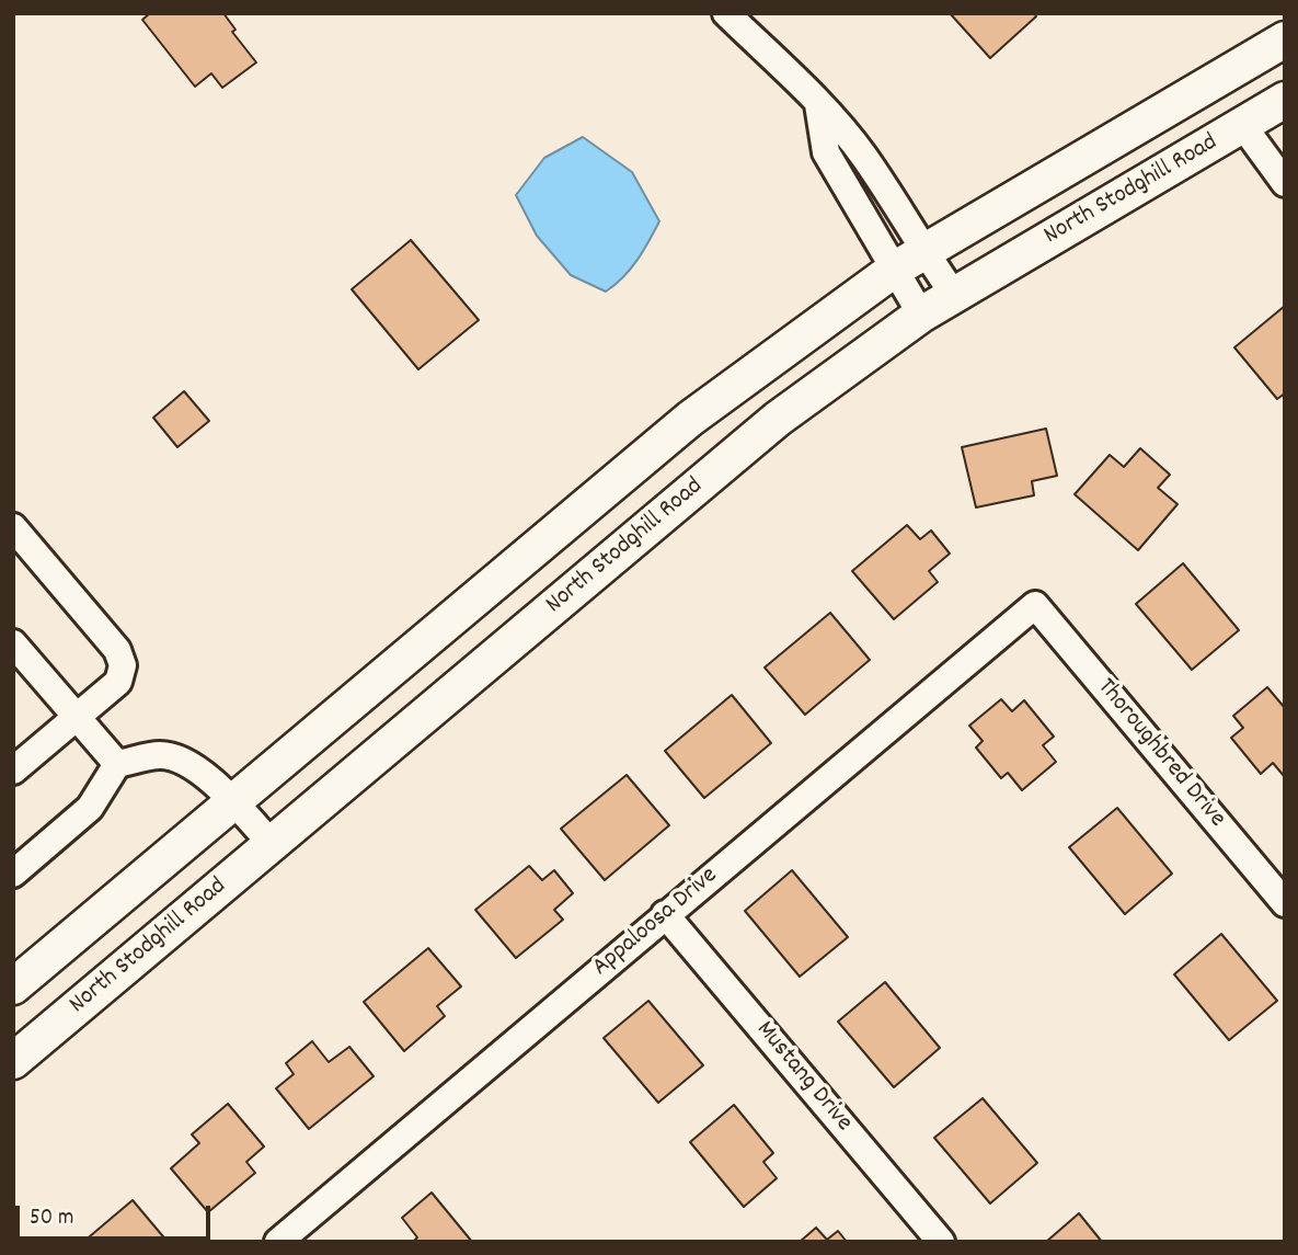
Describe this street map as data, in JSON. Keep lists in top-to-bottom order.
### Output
{
  "streets": {
    "main road": ["North Stodghill Road"],
    "street": ["Thoroughbred Drive", "Appaloosa Drive", "Mustang Drive"]
  },
  "crossings": [
    ["Thoroughbred Drive", "Appaloosa Drive"],
    ["Appaloosa Drive", "Mustang Drive"]
  ],
  "scale_bar": "50 m"
}
